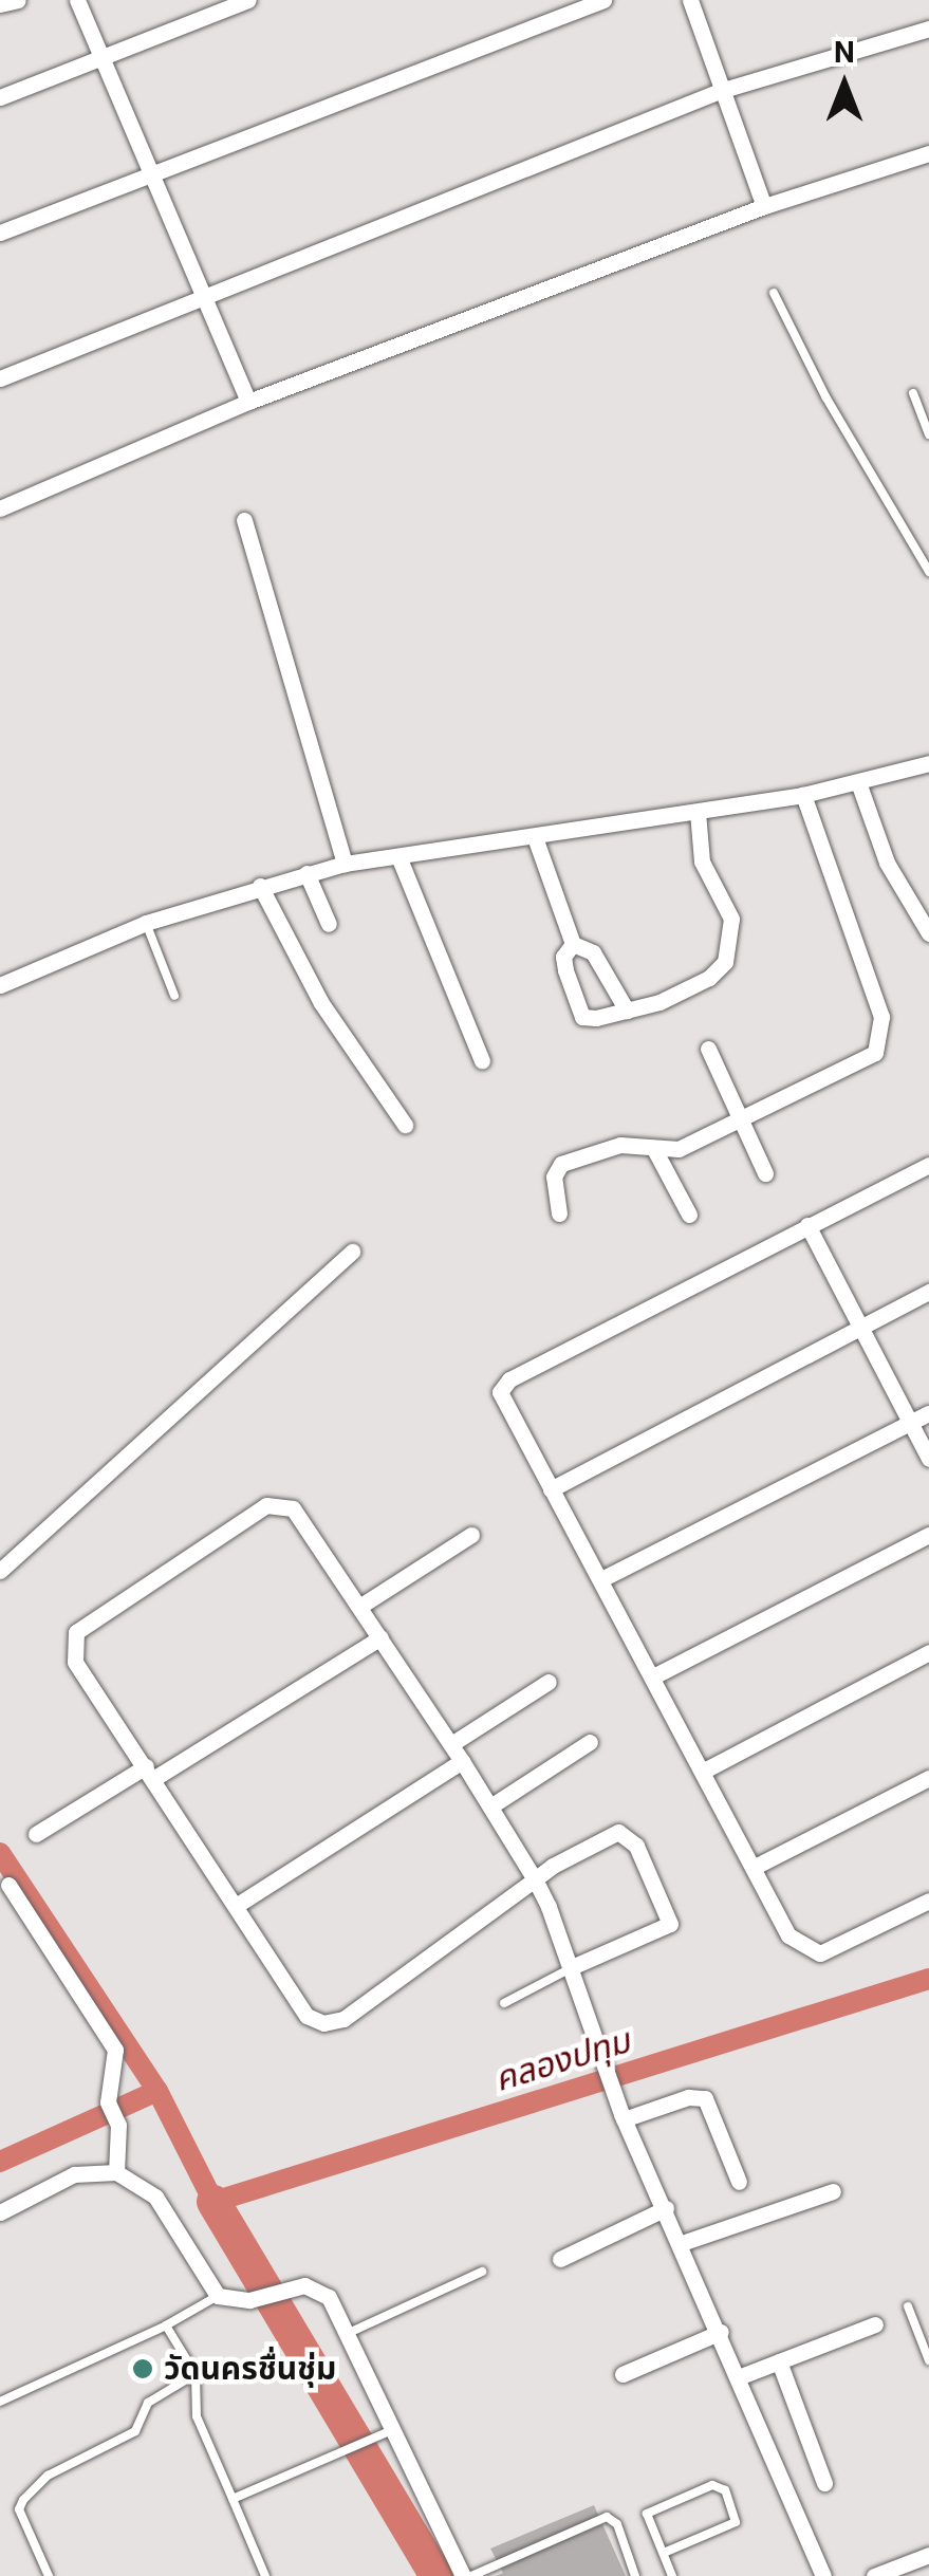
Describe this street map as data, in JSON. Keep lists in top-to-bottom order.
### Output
{
  "water": ["คลองปทุม"],
  "places": ["วัดนครชื่นชุ่ม"],
  "north": "top"
}
